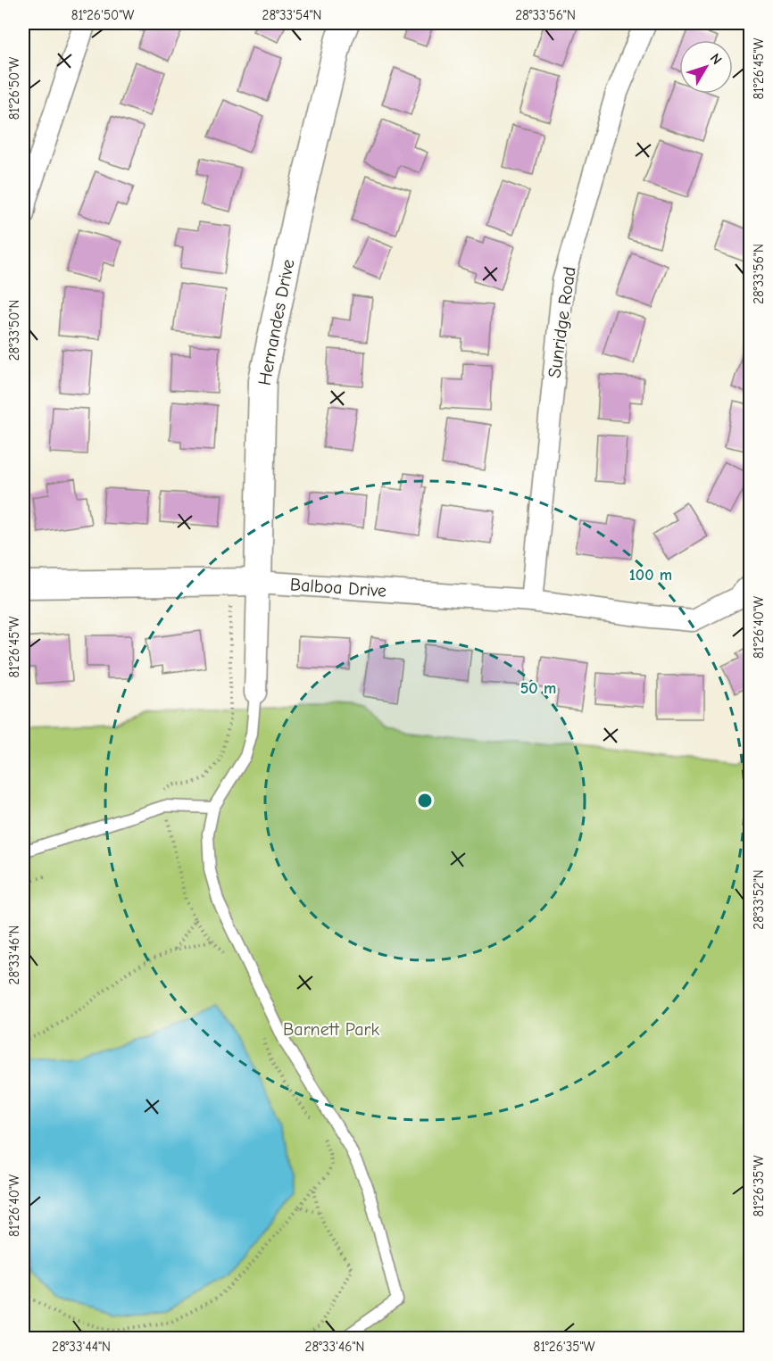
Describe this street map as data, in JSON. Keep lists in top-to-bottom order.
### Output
{
  "streets": {
    "street": ["Hernandes Drive", "Sunridge Road", "Balboa Drive"]
  },
  "crossings": [
    ["Hernandes Drive", "Balboa Drive"],
    ["Sunridge Road", "Balboa Drive"]
  ],
  "parks": ["Barnett Park"],
  "north": "top right",
  "coordinates": [
    "81°26'50\"W",
    "28°33'54\"N",
    "28°33'56\"N",
    "81°26'45\"W",
    "28°33'50\"N",
    "81°26'40\"W",
    "28°33'52\"N",
    "28°33'46\"N",
    "81°26'35\"W",
    "28°33'44\"N"
  ],
  "rings": ["100 m", "50 m"]
}
